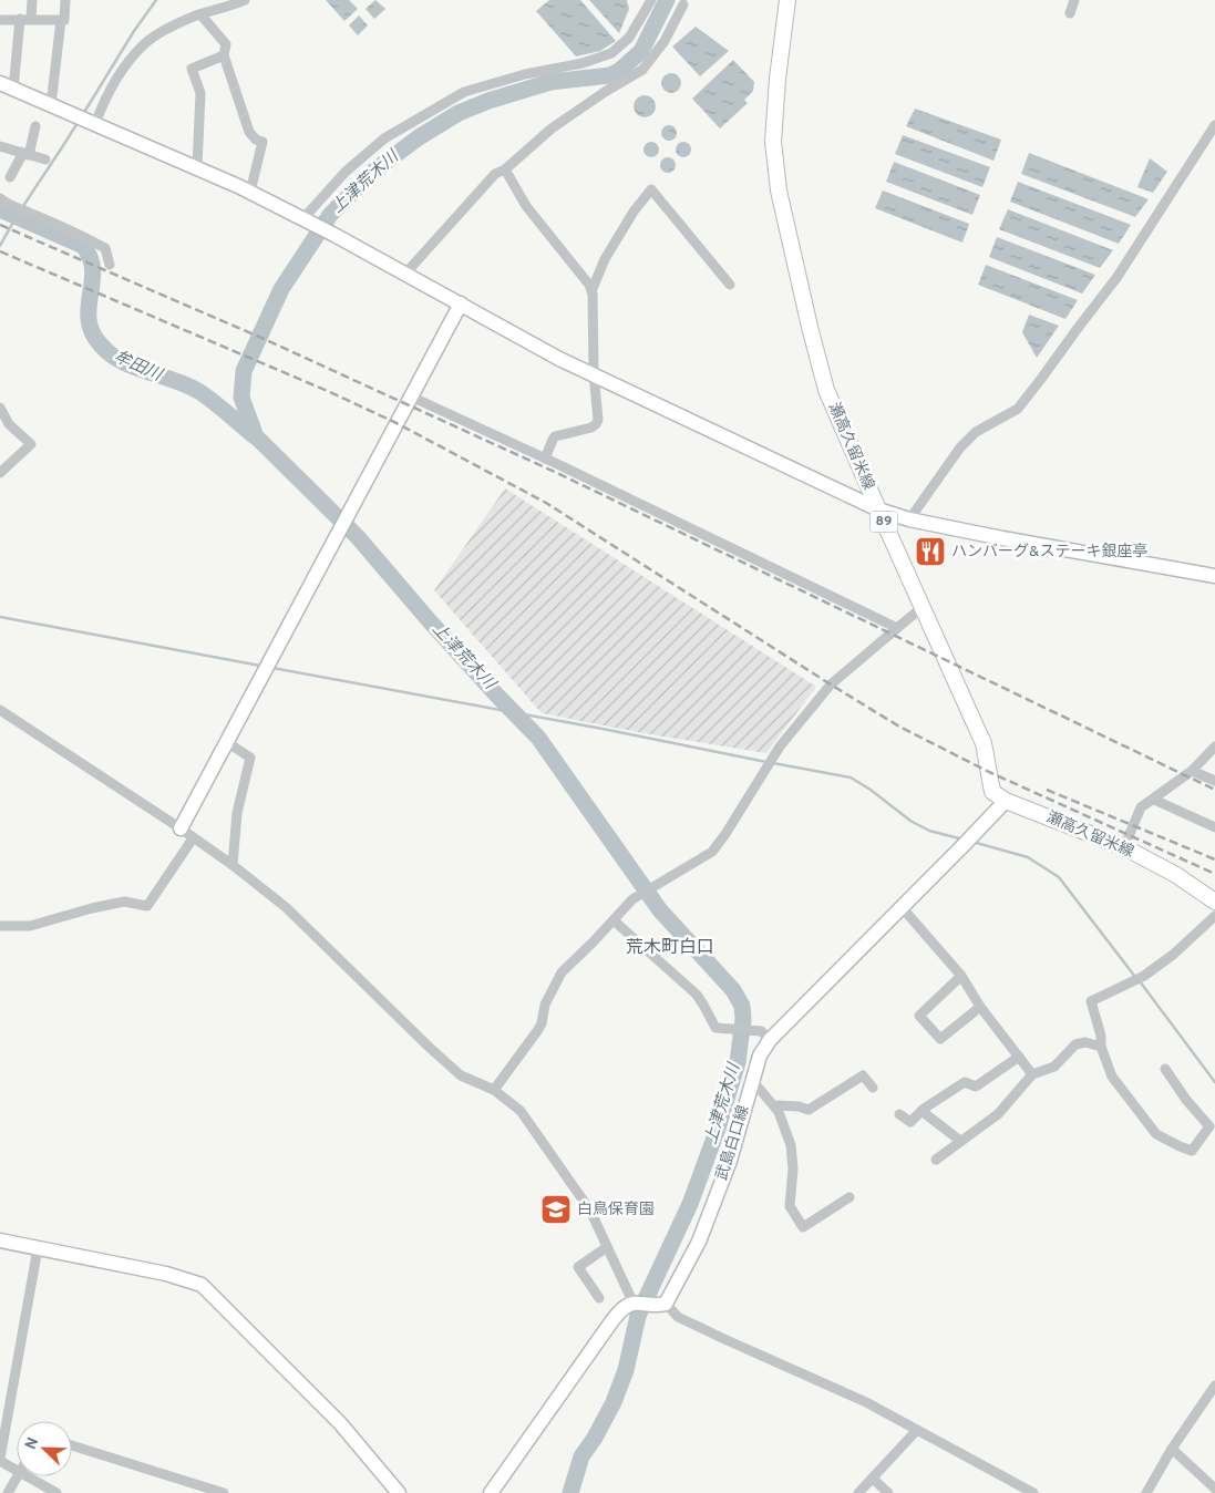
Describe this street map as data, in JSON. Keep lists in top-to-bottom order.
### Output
{
  "streets": {
    "main road": ["瀬高久留米線", "89"],
    "street": ["武島白口線"]
  },
  "crossings": [
    ["瀬高久留米線", "武島白口線"]
  ],
  "districts": ["荒木町白口"],
  "water": ["上津荒木川", "牟田川"],
  "places": {
    "restaurant": ["ハンバーグ&ステーキ銀座亭"],
    "school or university": ["白鳥保育園"]
  },
  "north": "top left"
}
